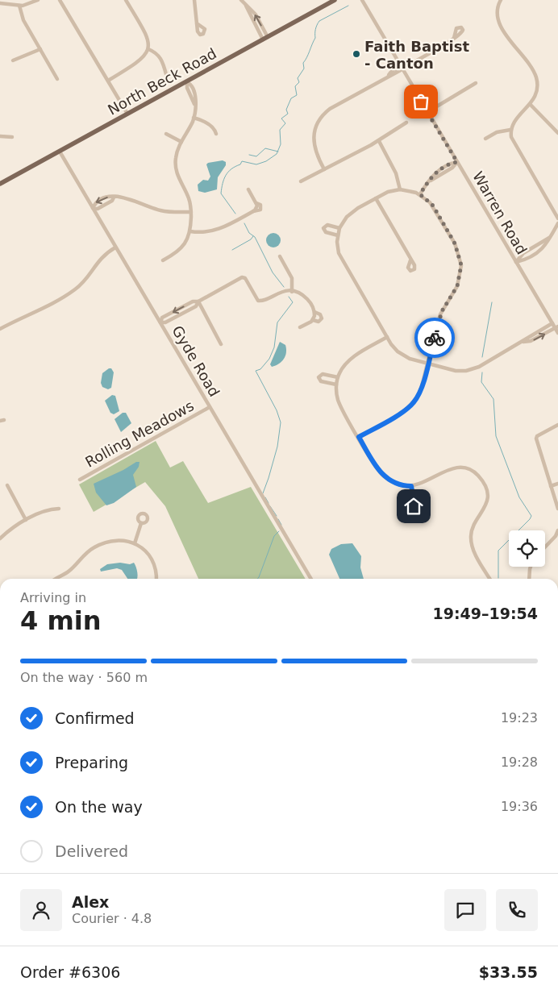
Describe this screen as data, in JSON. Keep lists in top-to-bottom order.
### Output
{
  "streets": {
    "main road": ["North Beck Road"],
    "street": ["Warren Road", "Gyde Road", "Rolling Meadows"]
  },
  "crossings": [
    ["North Beck Road", "Gyde Road"],
    ["Gyde Road", "Rolling Meadows"]
  ],
  "places": ["Faith Baptist - Canton"],
  "page": {
    "heading": ["4 min", "Arriving in", "19:49–19:54"],
    "panel": [
      "Alex",
      "Courier · 4.8",
      "Order #6306",
      "$33.55"
    ],
    "bar": "On the way · 560 m",
    "list": [
      ["Confirmed", "19:23"],
      ["Preparing", "19:28"],
      ["On the way", "19:36"],
      "Delivered"
    ]
  }
}
